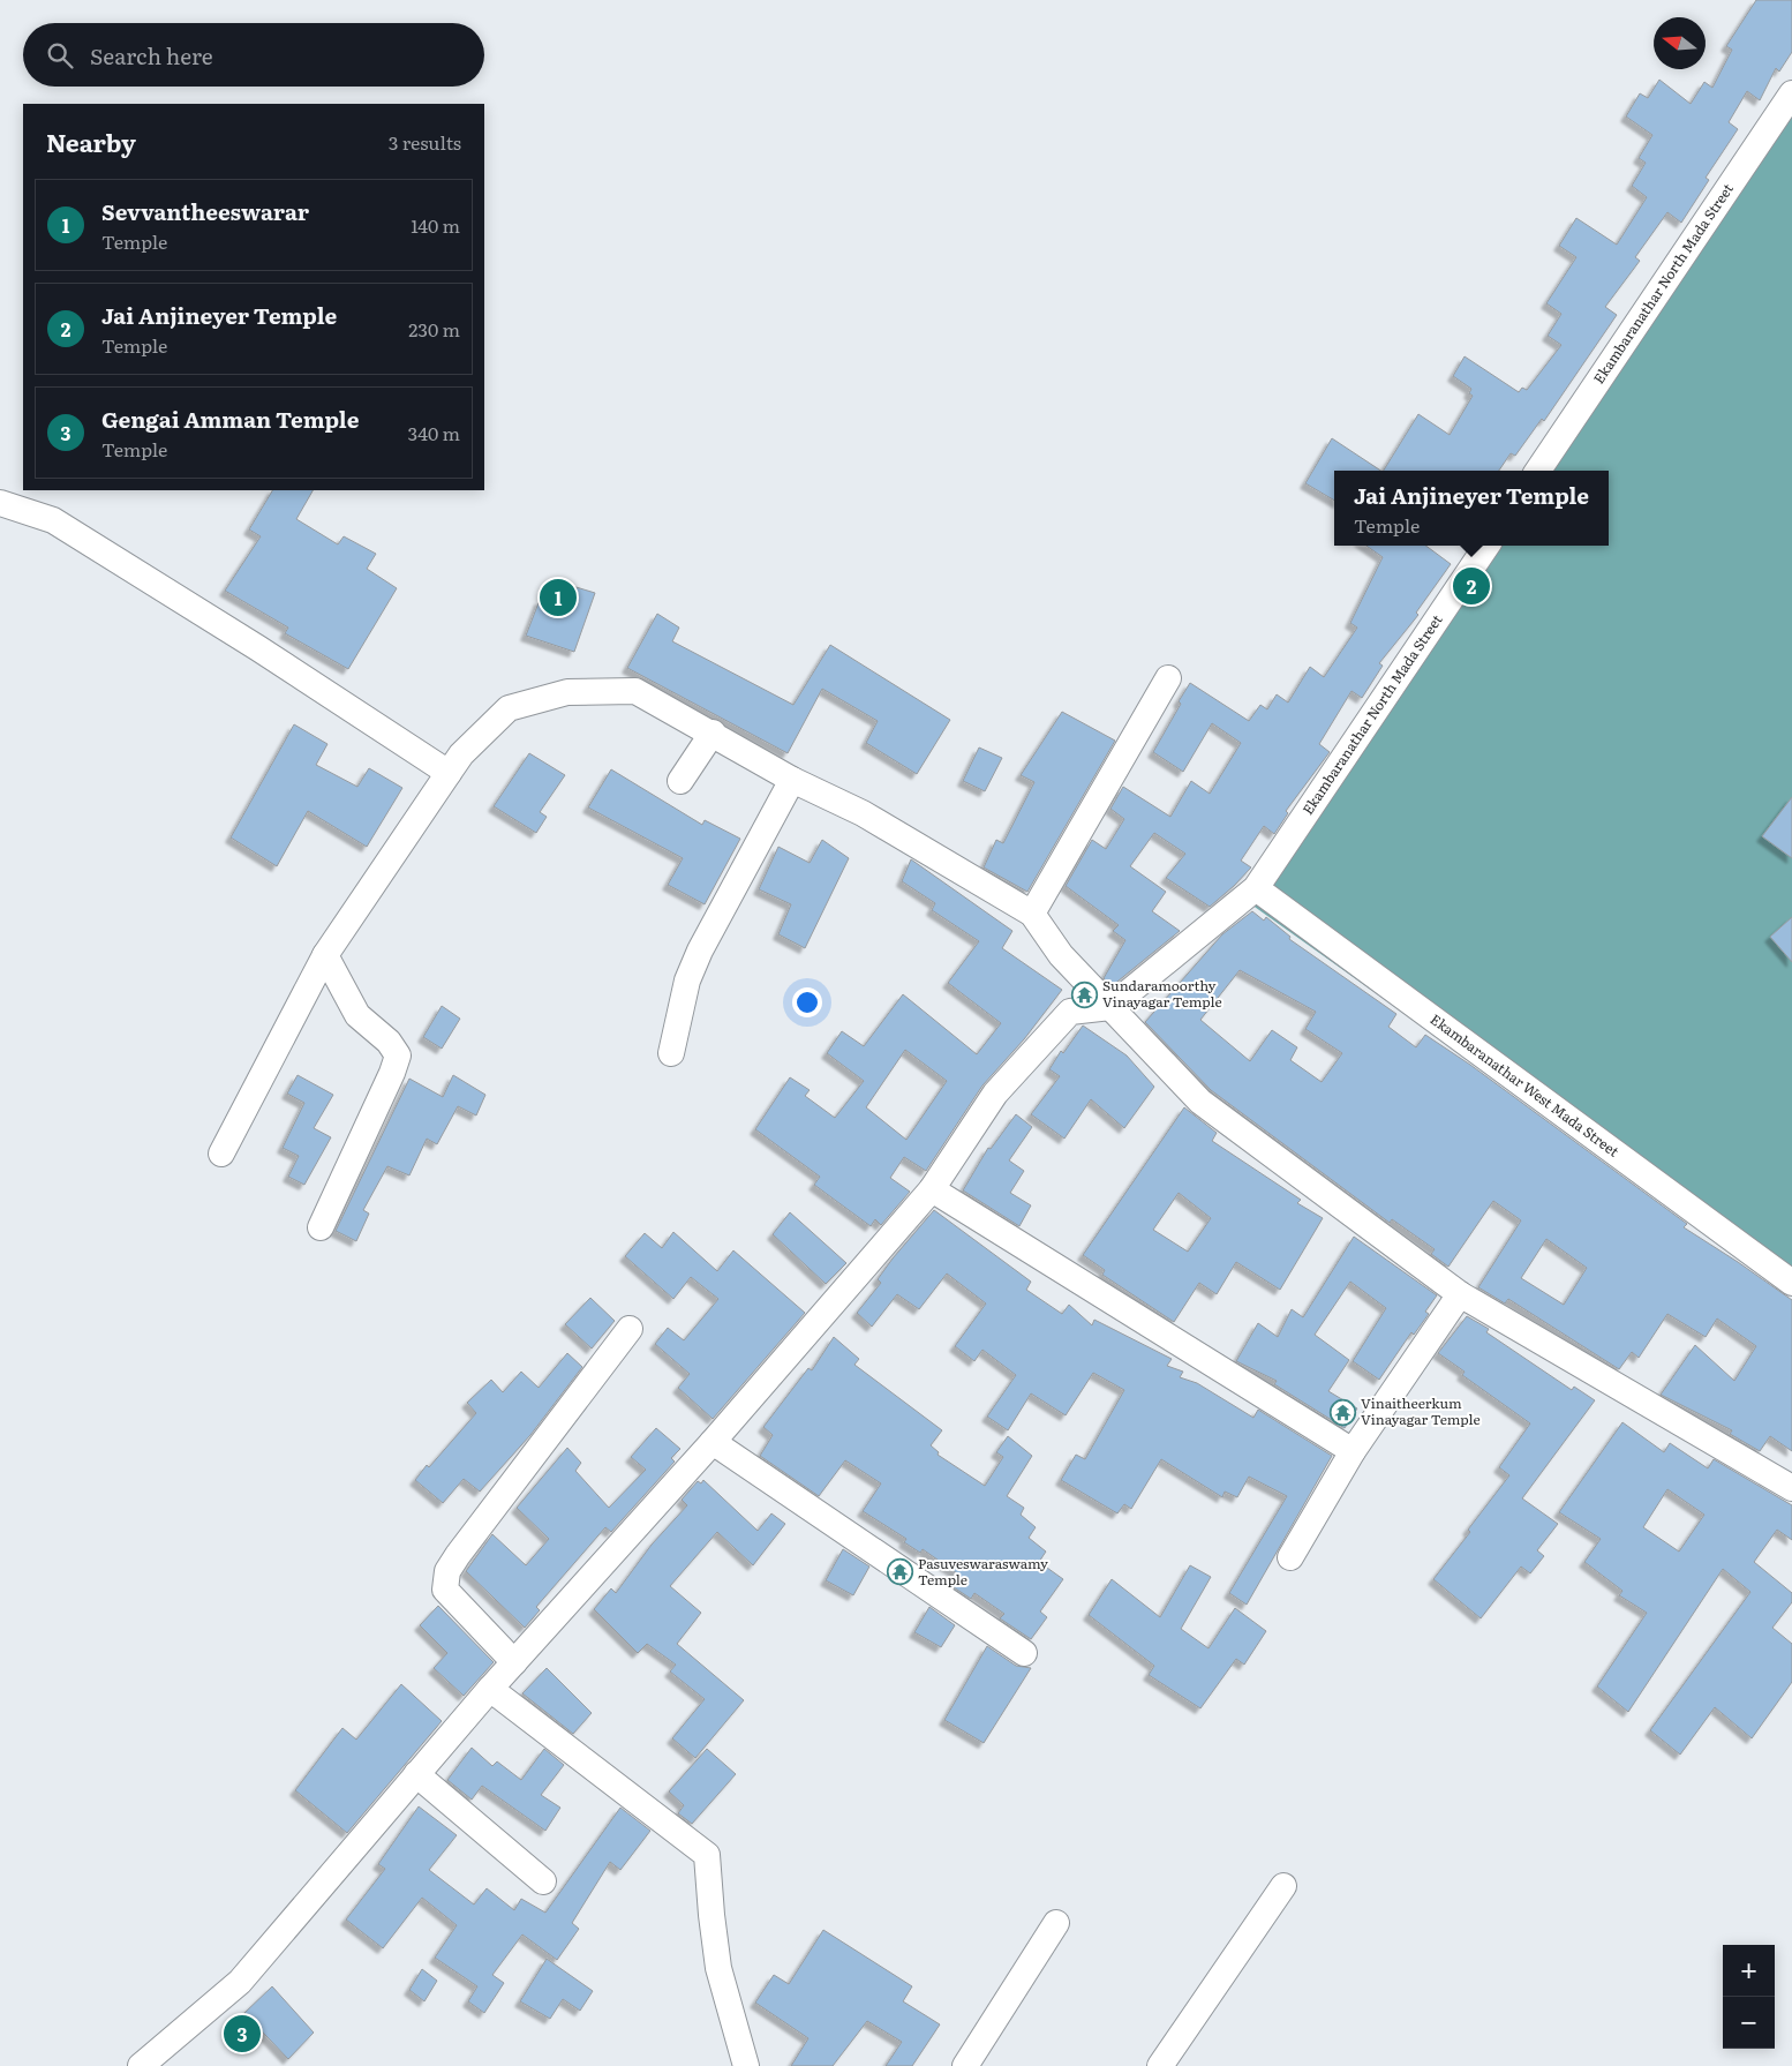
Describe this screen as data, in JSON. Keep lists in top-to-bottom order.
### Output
{
  "streets": {
    "street": ["Ekambaranathar North Mada Street", "Ekambaranathar West Mada Street"]
  },
  "crossings": [
    ["Ekambaranathar North Mada Street", "Ekambaranathar West Mada Street"]
  ],
  "places": {
    "temple": ["Sundaramoorthy Vinayagar Temple", "Vinaitheerkum Vinayagar Temple", "Pasuveswaraswamy Temple"]
  },
  "north": "left",
  "page": {
    "search": "Search here",
    "heading": ["Nearby", "3 results"],
    "list": [
      {
        "mark": "1",
        "name": "Sevvantheeswarar",
        "note": "Temple",
        "value": "140 m"
      },
      {
        "mark": "2",
        "name": "Jai Anjineyer Temple",
        "note": "Temple",
        "value": "230 m"
      },
      {
        "mark": "3",
        "name": "Gengai Amman Temple",
        "note": "Temple",
        "value": "340 m"
      }
    ],
    "popup": ["Jai Anjineyer Temple", "Temple"],
    "pins": ["2", "1", "3"],
    "map_buttons": ["+", "−"]
  }
}
